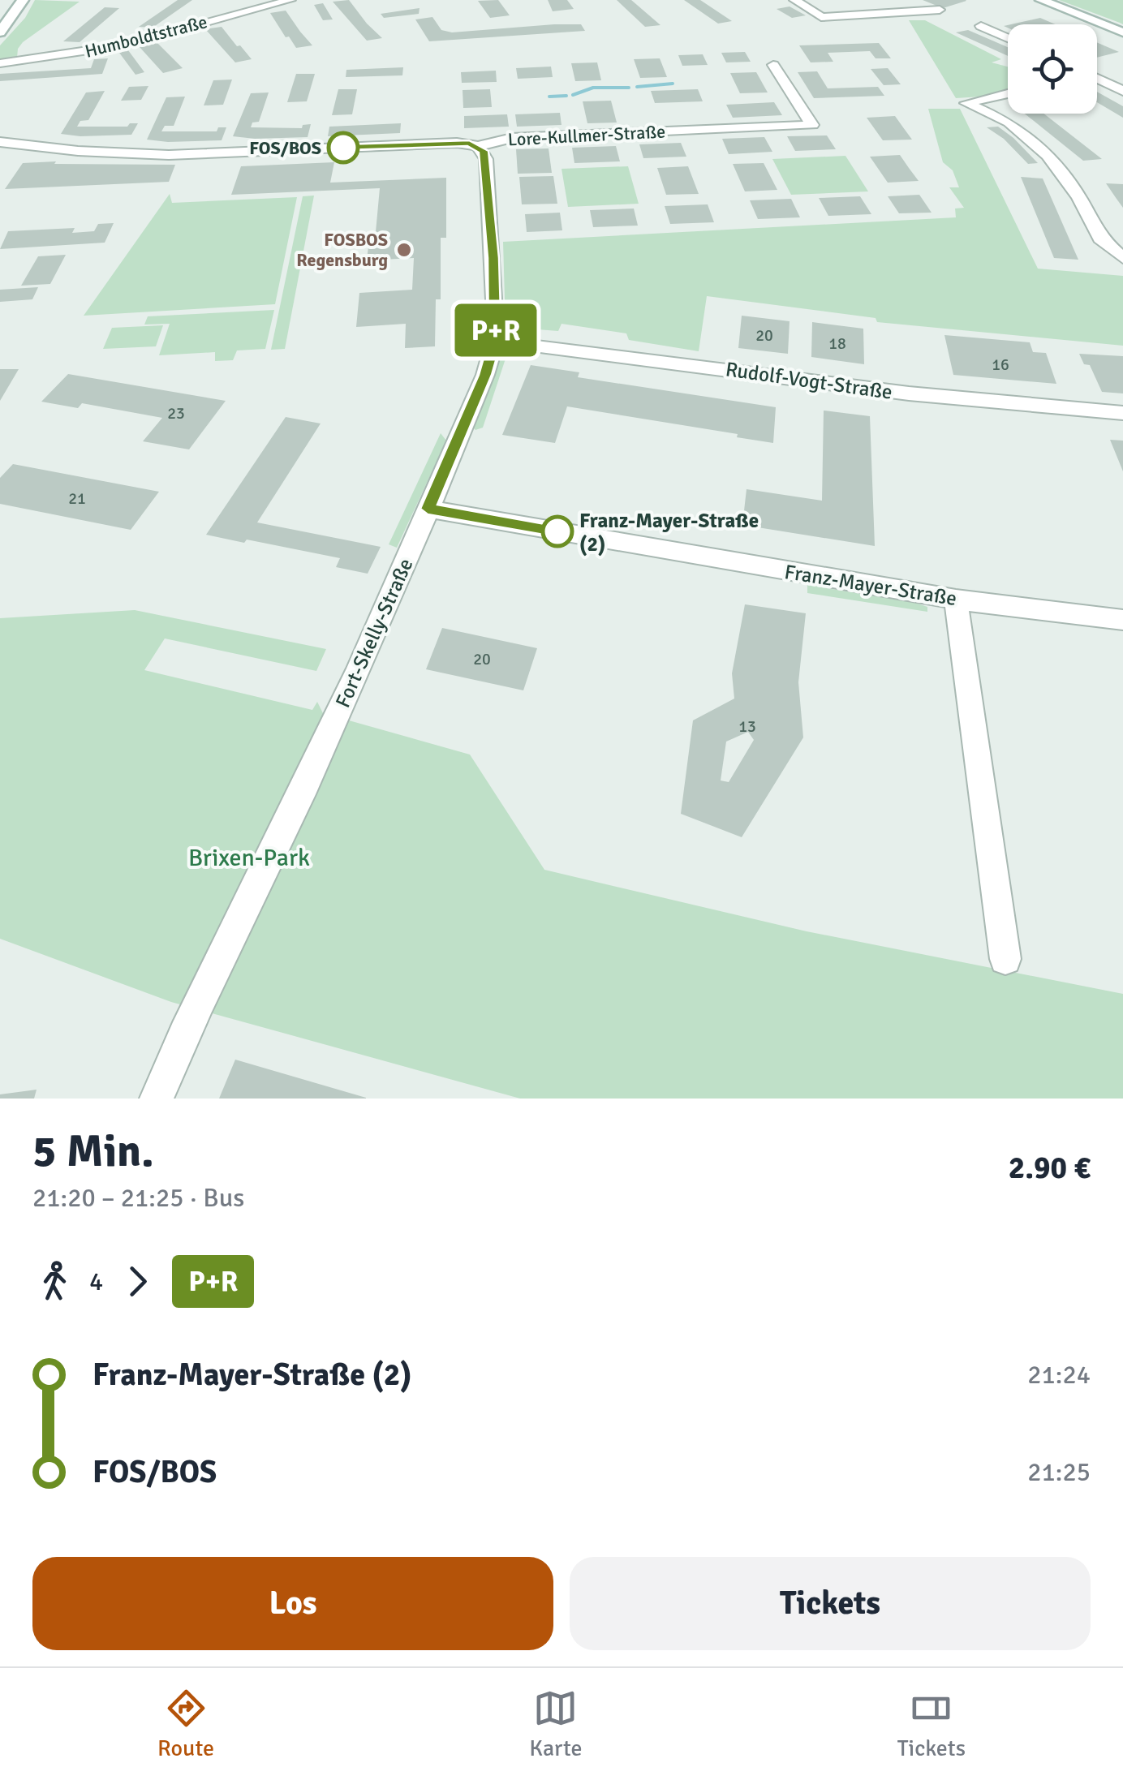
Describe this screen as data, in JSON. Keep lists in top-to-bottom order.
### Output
{
  "streets": {
    "street": [
      "Humboldtstraße",
      "Lore-Kullmer-Straße",
      "Rudolf-Vogt-Straße",
      "Franz-Mayer-Straße",
      "Fort-Skelly-Straße"
    ]
  },
  "crossings": [
    ["Lore-Kullmer-Straße", "Fort-Skelly-Straße"],
    ["Rudolf-Vogt-Straße", "Fort-Skelly-Straße"],
    ["Franz-Mayer-Straße", "Fort-Skelly-Straße"]
  ],
  "parks": ["Brixen-Park"],
  "places": ["FOS/BOS", "FOSBOS Regensburg", "Franz-Mayer-Straße (2)"],
  "lines": ["bus line P+R"],
  "house_numbers": [
    "20",
    "18",
    "16",
    "23",
    "21",
    "20",
    "13"
  ],
  "page": {
    "on_map": "P+R",
    "heading": ["5 Min.", "21:20 – 21:25 · Bus", "2.90 €"],
    "legs": ["4", "P+R"],
    "list": [
      {
        "name": "Franz-Mayer-Straße (2)",
        "value": "21:24"
      },
      {
        "name": "FOS/BOS",
        "value": "21:25"
      }
    ],
    "buttons": ["Los", "Tickets"],
    "tabs": ["Route", "Karte", "Tickets"]
  }
}
